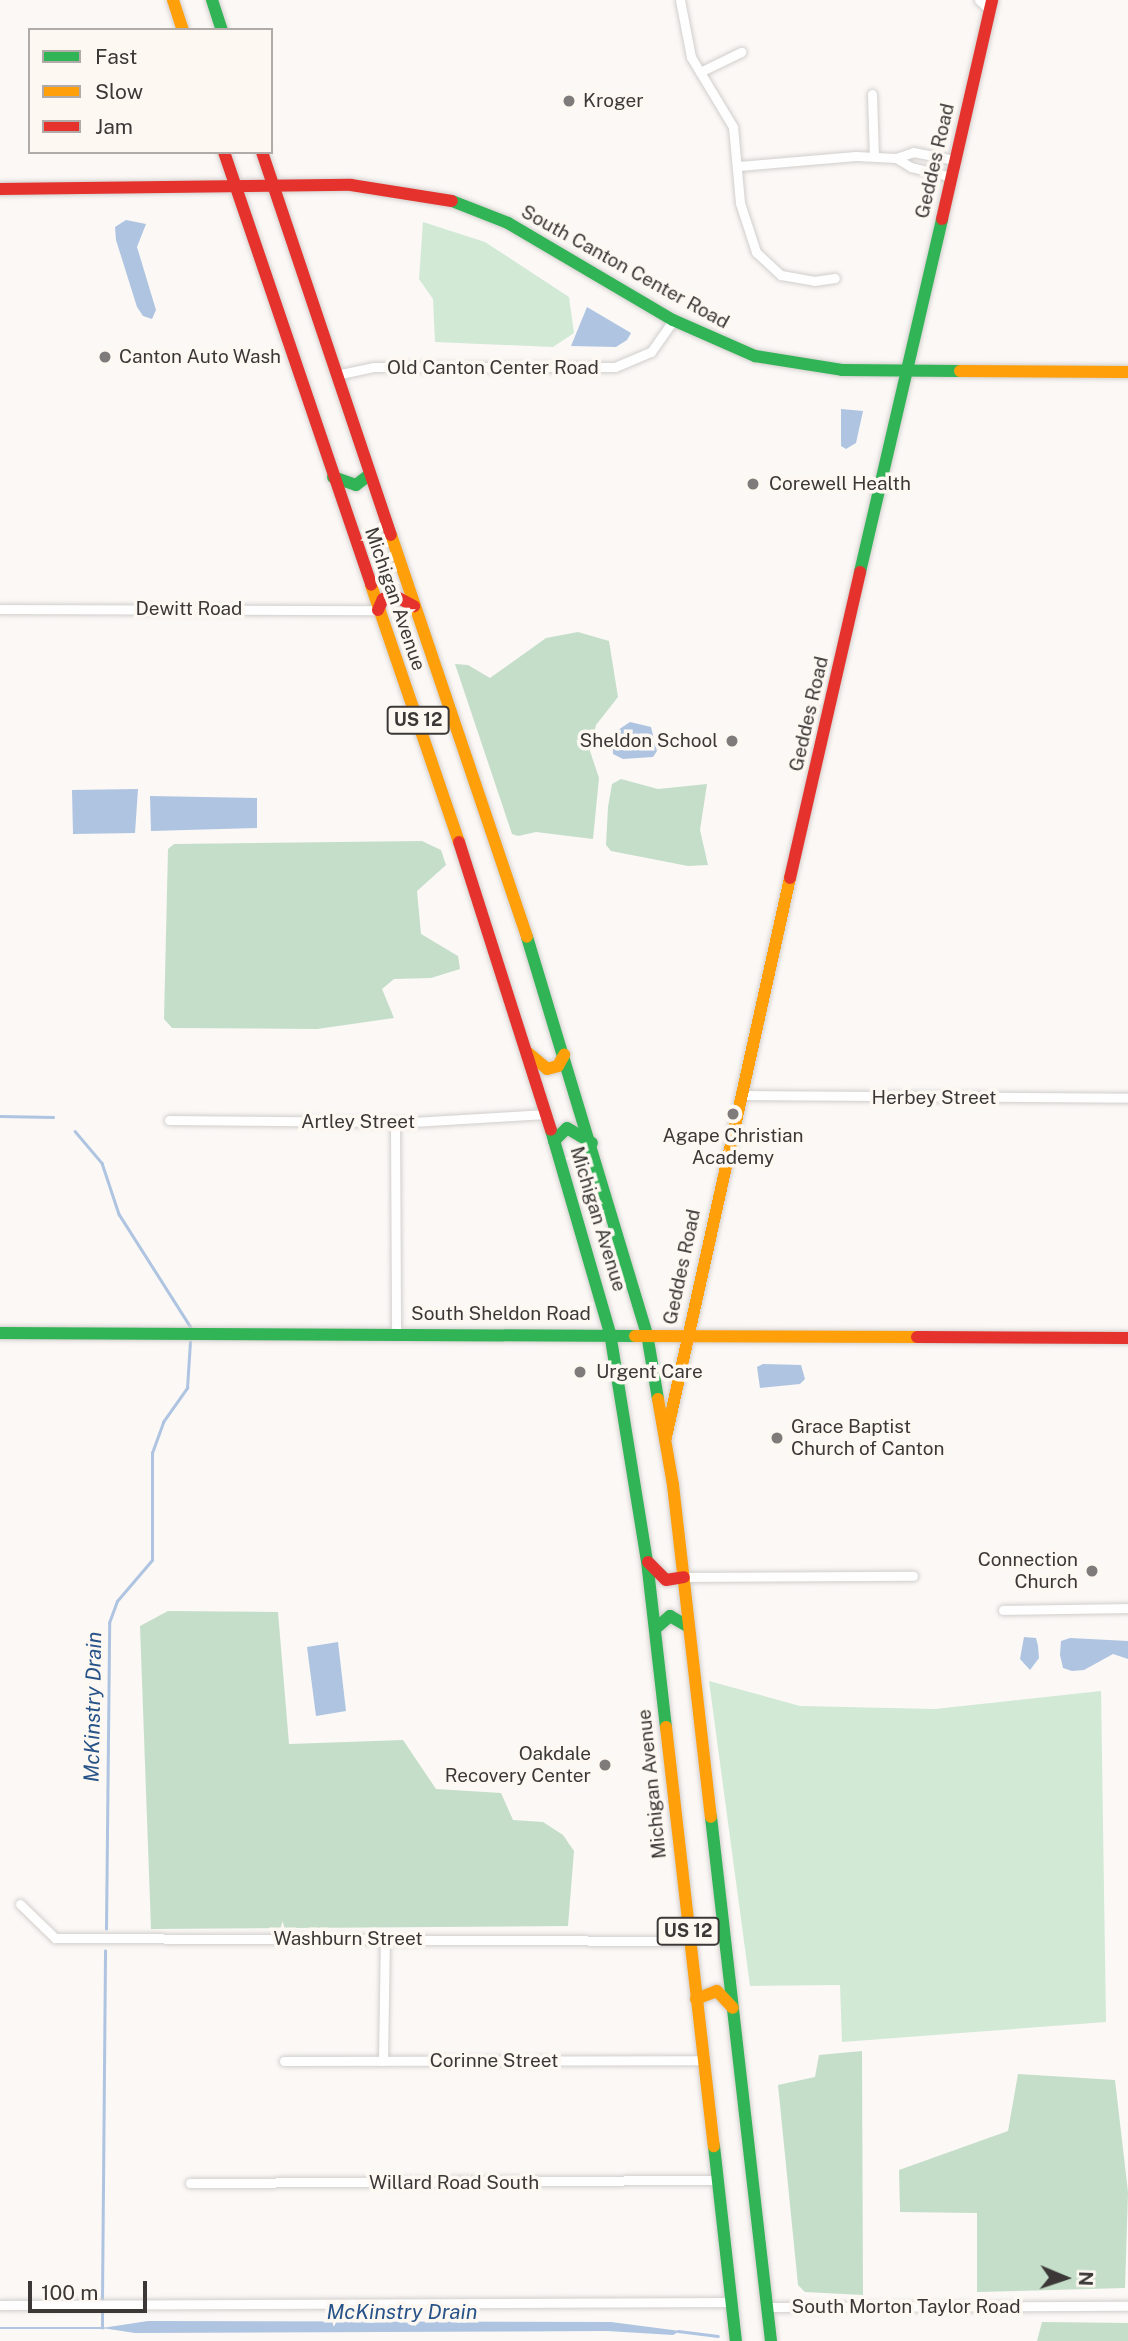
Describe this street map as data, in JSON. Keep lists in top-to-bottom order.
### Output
{
  "streets": {
    "main road": [
      "Geddes Road",
      "South Canton Center Road",
      "Michigan Avenue",
      "US 12",
      "South Sheldon Road"
    ],
    "street": [
      "Old Canton Center Road",
      "Dewitt Road",
      "Herbey Street",
      "Artley Street",
      "Washburn Street",
      "Corinne Street",
      "Willard Road South",
      "South Morton Taylor Road"
    ]
  },
  "crossings": [
    ["Geddes Road", "South Canton Center Road"],
    ["Geddes Road", "Michigan Avenue"],
    ["Geddes Road", "Herbey Street"],
    ["Geddes Road", "South Sheldon Road"],
    ["South Canton Center Road", "Old Canton Center Road"],
    ["South Canton Center Road", "Michigan Avenue"],
    ["Old Canton Center Road", "Michigan Avenue"],
    ["Michigan Avenue", "Dewitt Road"],
    ["Michigan Avenue", "Artley Street"],
    ["Michigan Avenue", "South Sheldon Road"],
    ["Michigan Avenue", "Washburn Street"],
    ["Michigan Avenue", "Corinne Street"],
    ["Michigan Avenue", "Willard Road South"],
    ["Michigan Avenue", "South Morton Taylor Road"]
  ],
  "water": ["McKinstry Drain"],
  "places": [
    "Kroger",
    "Canton Auto Wash",
    "Corewell Health",
    "Sheldon School",
    "Agape Christian Academy",
    "Urgent Care",
    "Grace Baptist Church of Canton",
    "Connection Church",
    "Oakdale Recovery Center"
  ],
  "legend": ["Fast", "Slow", "Jam"],
  "scale_bar": "100 m",
  "north": "right"
}
